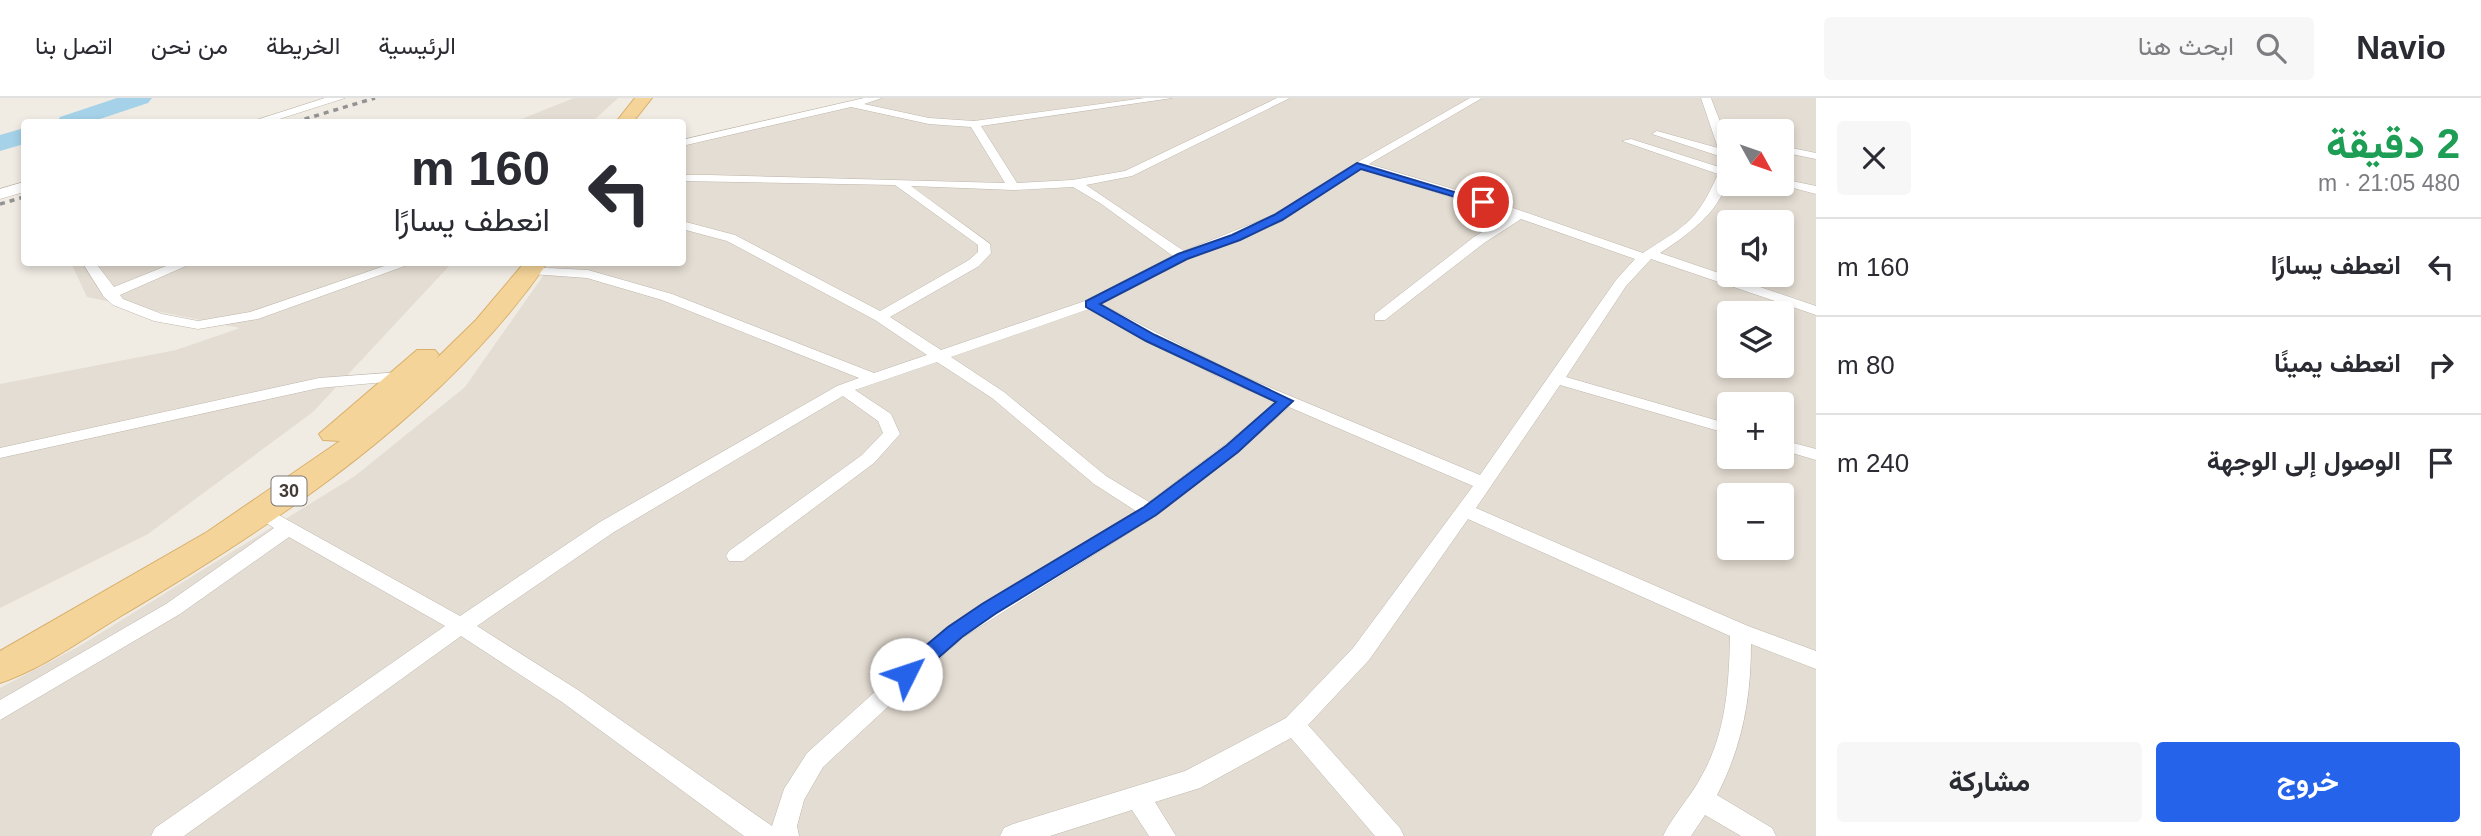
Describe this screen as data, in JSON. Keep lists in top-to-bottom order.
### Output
{
  "streets": {
    "main road": ["30"]
  },
  "north": "bottom right",
  "page": {
    "header": "Navio",
    "search": "ابحث هنا",
    "nav": [
      "الرئيسية",
      "الخريطة",
      "من نحن",
      "اتصل بنا"
    ],
    "heading": ["2 دقيقة", "480 m · 21:05"],
    "map_buttons": ["+", "−"],
    "turn": ["160 m", "انعطف يسارًا"],
    "list": [
      {
        "name": "انعطف يسارًا",
        "value": "160 m"
      },
      {
        "name": "انعطف يمينًا",
        "value": "80 m"
      },
      {
        "name": "الوصول إلى الوجهة",
        "value": "240 m"
      }
    ],
    "buttons": ["خروج", "مشاركة"]
  }
}
